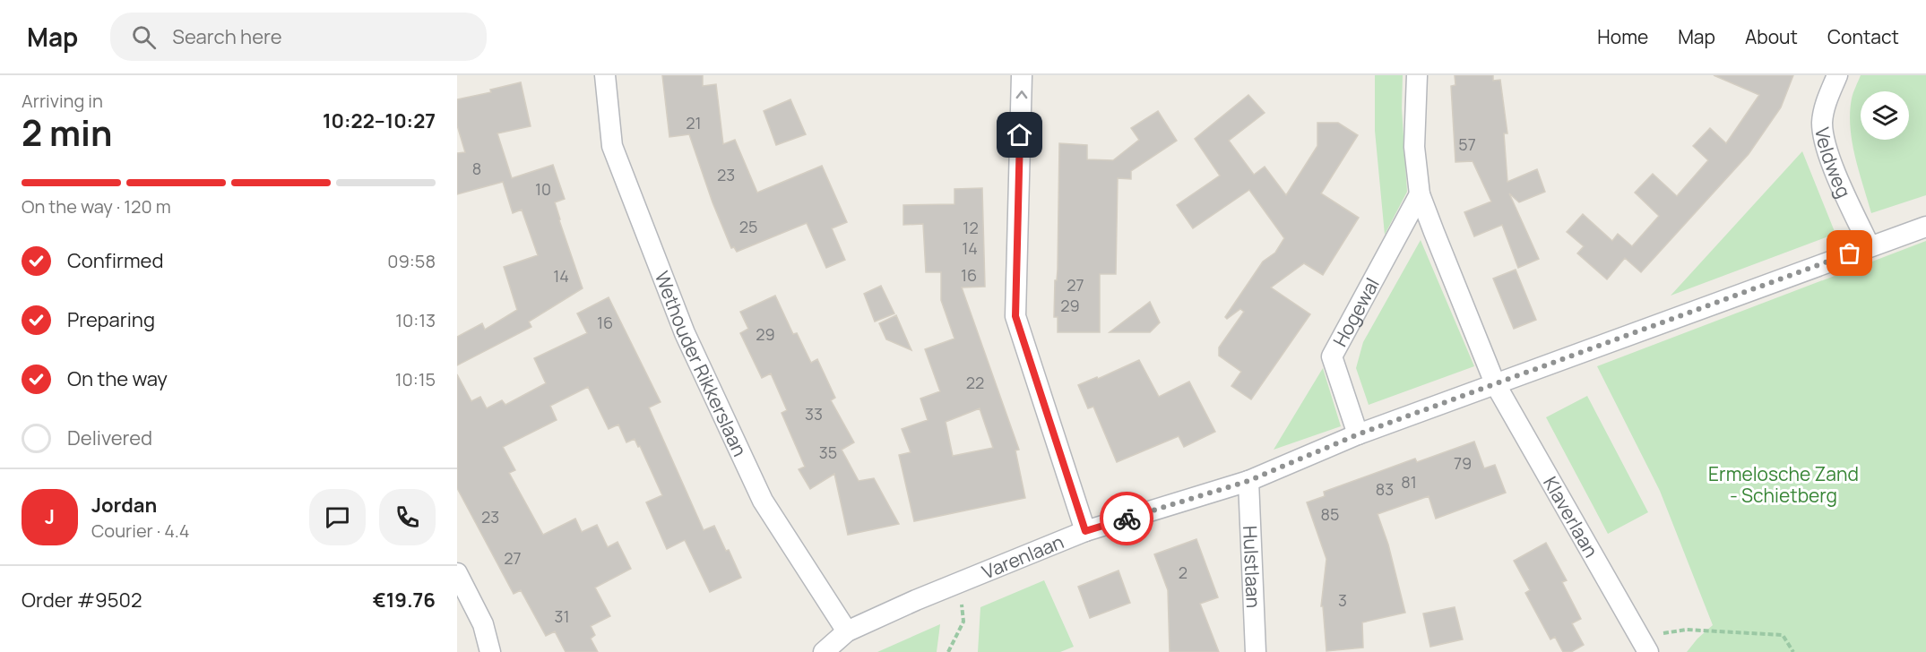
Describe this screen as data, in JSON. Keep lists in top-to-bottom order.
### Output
{
  "streets": {
    "street": [
      "Veldweg",
      "Hogewal",
      "Wethouder Rikkerslaan",
      "Klaverlaan",
      "Varenlaan",
      "Hulstlaan"
    ]
  },
  "crossings": [
    ["Veldweg", "Varenlaan"],
    ["Hogewal", "Varenlaan"],
    ["Wethouder Rikkerslaan", "Varenlaan"],
    ["Klaverlaan", "Varenlaan"],
    ["Varenlaan", "Hulstlaan"]
  ],
  "parks": ["Ermelosche Zand - Schietberg"],
  "house_numbers": [
    "21",
    "57",
    "8",
    "23",
    "10",
    "25",
    "12",
    "14",
    "16",
    "14",
    "27",
    "29",
    "16",
    "29",
    "22",
    "33",
    "35",
    "79",
    "81",
    "83",
    "85",
    "23",
    "27",
    "2",
    "3",
    "31"
  ],
  "page": {
    "header": "Map",
    "search": "Search here",
    "nav": [
      "Home",
      "Map",
      "About",
      "Contact"
    ],
    "heading": ["2 min", "Arriving in", "10:22–10:27"],
    "panel": [
      "Jordan",
      "Courier · 4.4",
      "Order #9502",
      "€19.76"
    ],
    "bar": "On the way · 120 m",
    "list": [
      ["Confirmed", "09:58"],
      ["Preparing", "10:13"],
      ["On the way", "10:15"],
      "Delivered"
    ],
    "round": "J"
  }
}
